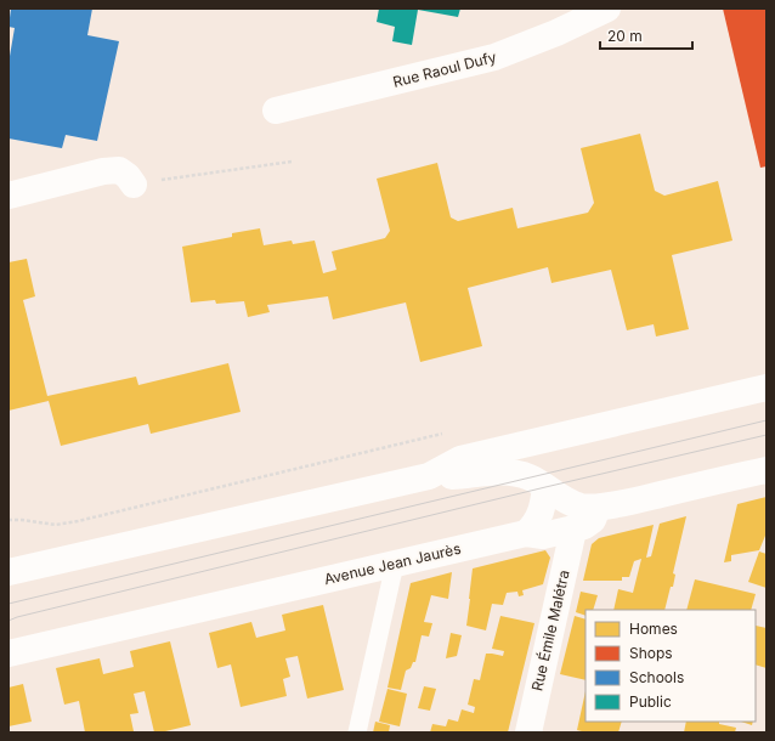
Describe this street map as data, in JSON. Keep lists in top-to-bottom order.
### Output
{
  "streets": {
    "street": ["Rue Raoul Dufy", "Avenue Jean Jaurès", "Rue Émile Malétra"]
  },
  "crossings": [
    ["Avenue Jean Jaurès", "Rue Émile Malétra"]
  ],
  "legend": [
    "Homes",
    "Shops",
    "Schools",
    "Public"
  ],
  "scale_bar": "20 m"
}
